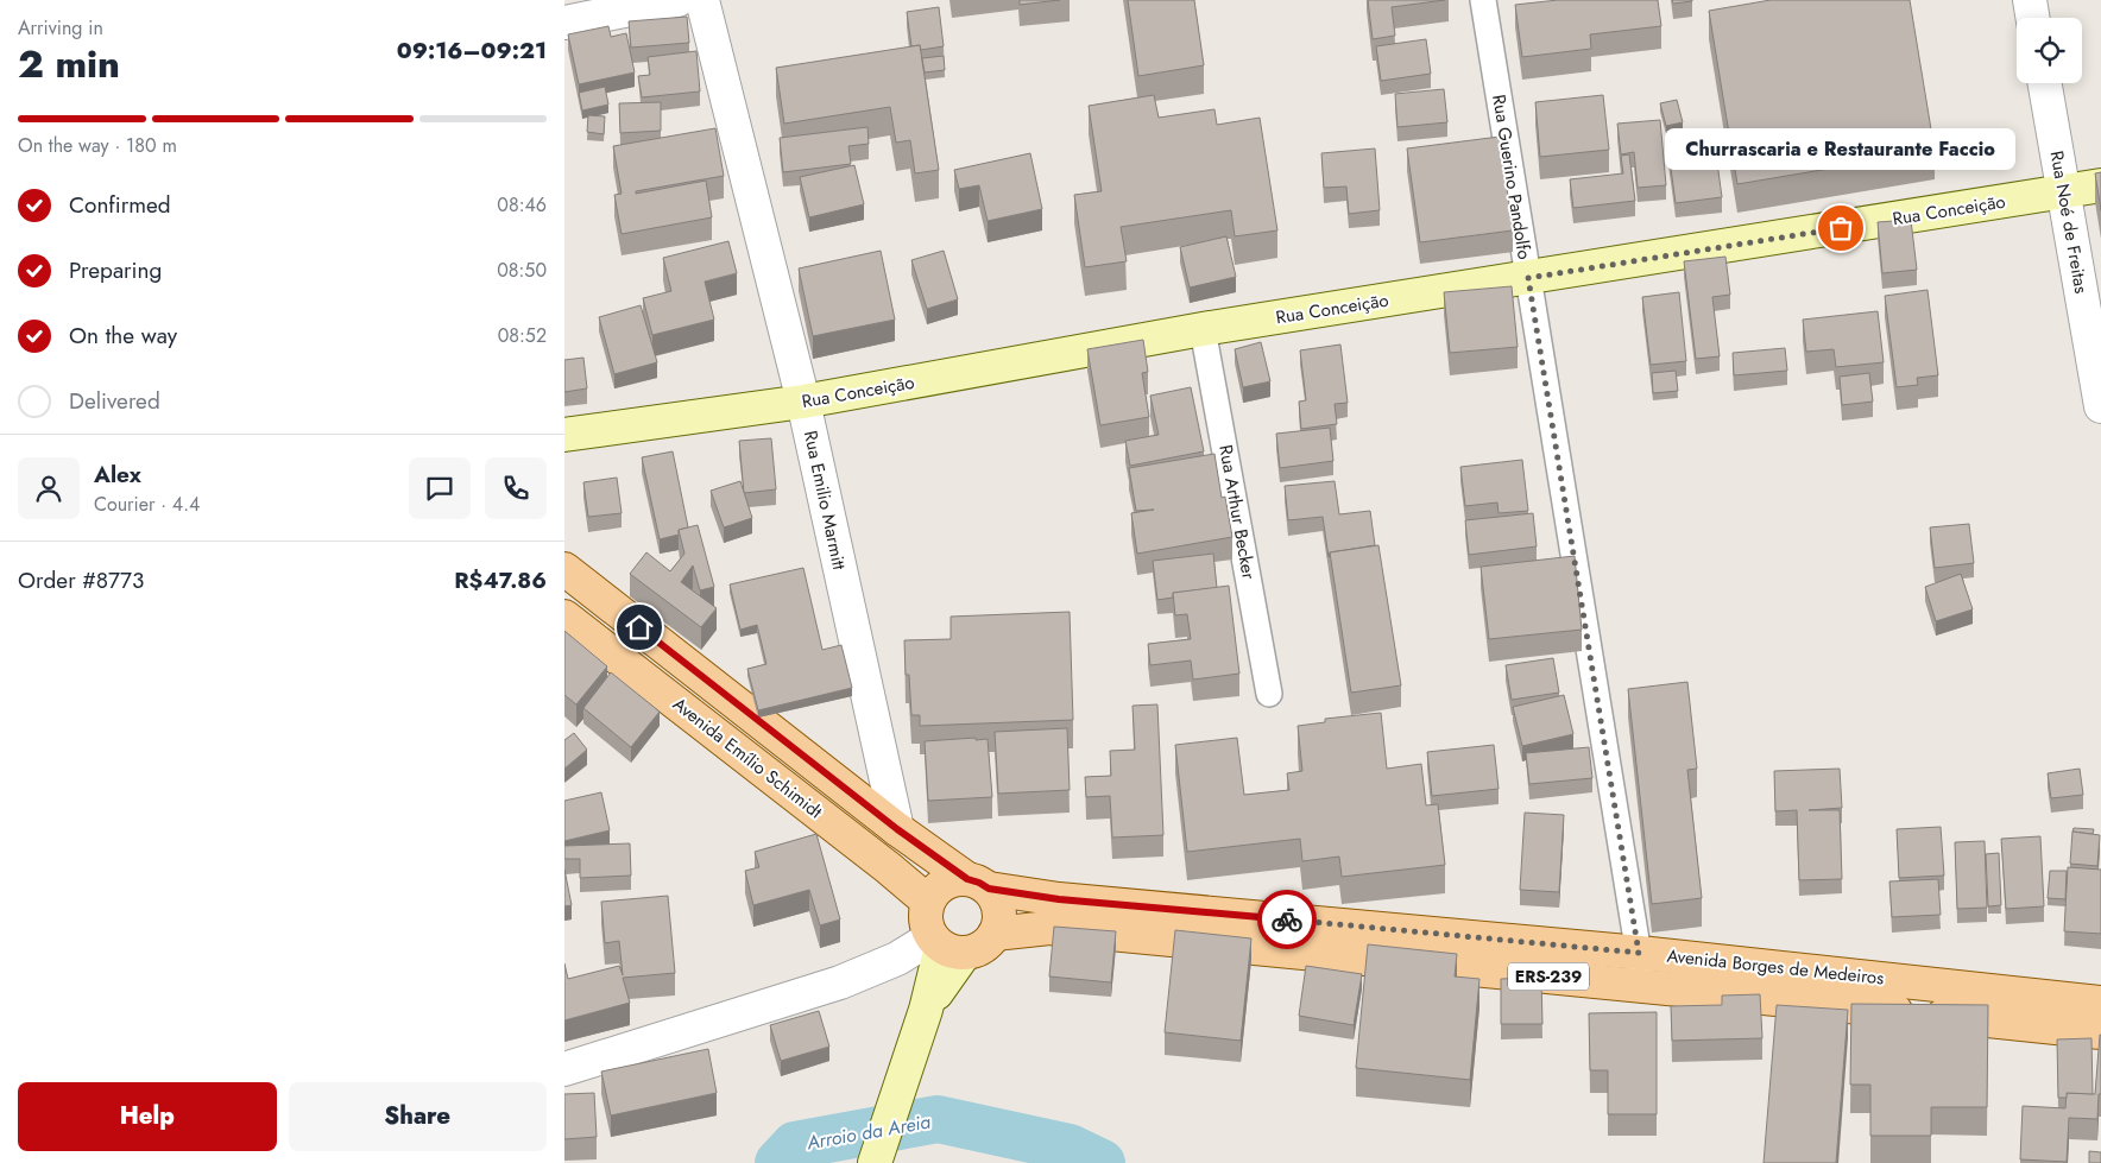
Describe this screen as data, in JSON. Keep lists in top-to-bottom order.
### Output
{
  "streets": {
    "main road": [
      "Rua Conceição",
      "Avenida Emílio Schimidt",
      "Avenida Borges de Medeiros",
      "ERS-239"
    ],
    "street": [
      "Rua Guerino Pandolfo",
      "Rua Noé de Freitas",
      "Rua Emilio Marmitt",
      "Rua Arthur Becker"
    ]
  },
  "crossings": [
    ["Rua Guerino Pandolfo", "Rua Conceição"],
    ["Rua Guerino Pandolfo", "Avenida Borges de Medeiros"],
    ["Rua Conceição", "Rua Noé de Freitas"],
    ["Rua Conceição", "Rua Emilio Marmitt"],
    ["Rua Conceição", "Rua Arthur Becker"],
    ["Rua Emilio Marmitt", "Avenida Emílio Schimidt"],
    ["Avenida Emílio Schimidt", "Avenida Borges de Medeiros"]
  ],
  "water": ["Arroio da Areia"],
  "places": ["Churrascaria e Restaurante Faccio"],
  "page": {
    "heading": ["2 min", "Arriving in", "09:16–09:21"],
    "panel": [
      "Alex",
      "Courier · 4.4",
      "Order #8773",
      "R$47.86"
    ],
    "bar": "On the way · 180 m",
    "bubble": "Churrascaria e Restaurante Faccio",
    "list": [
      ["Confirmed", "08:46"],
      ["Preparing", "08:50"],
      ["On the way", "08:52"],
      "Delivered"
    ],
    "buttons": ["Help", "Share"]
  }
}
